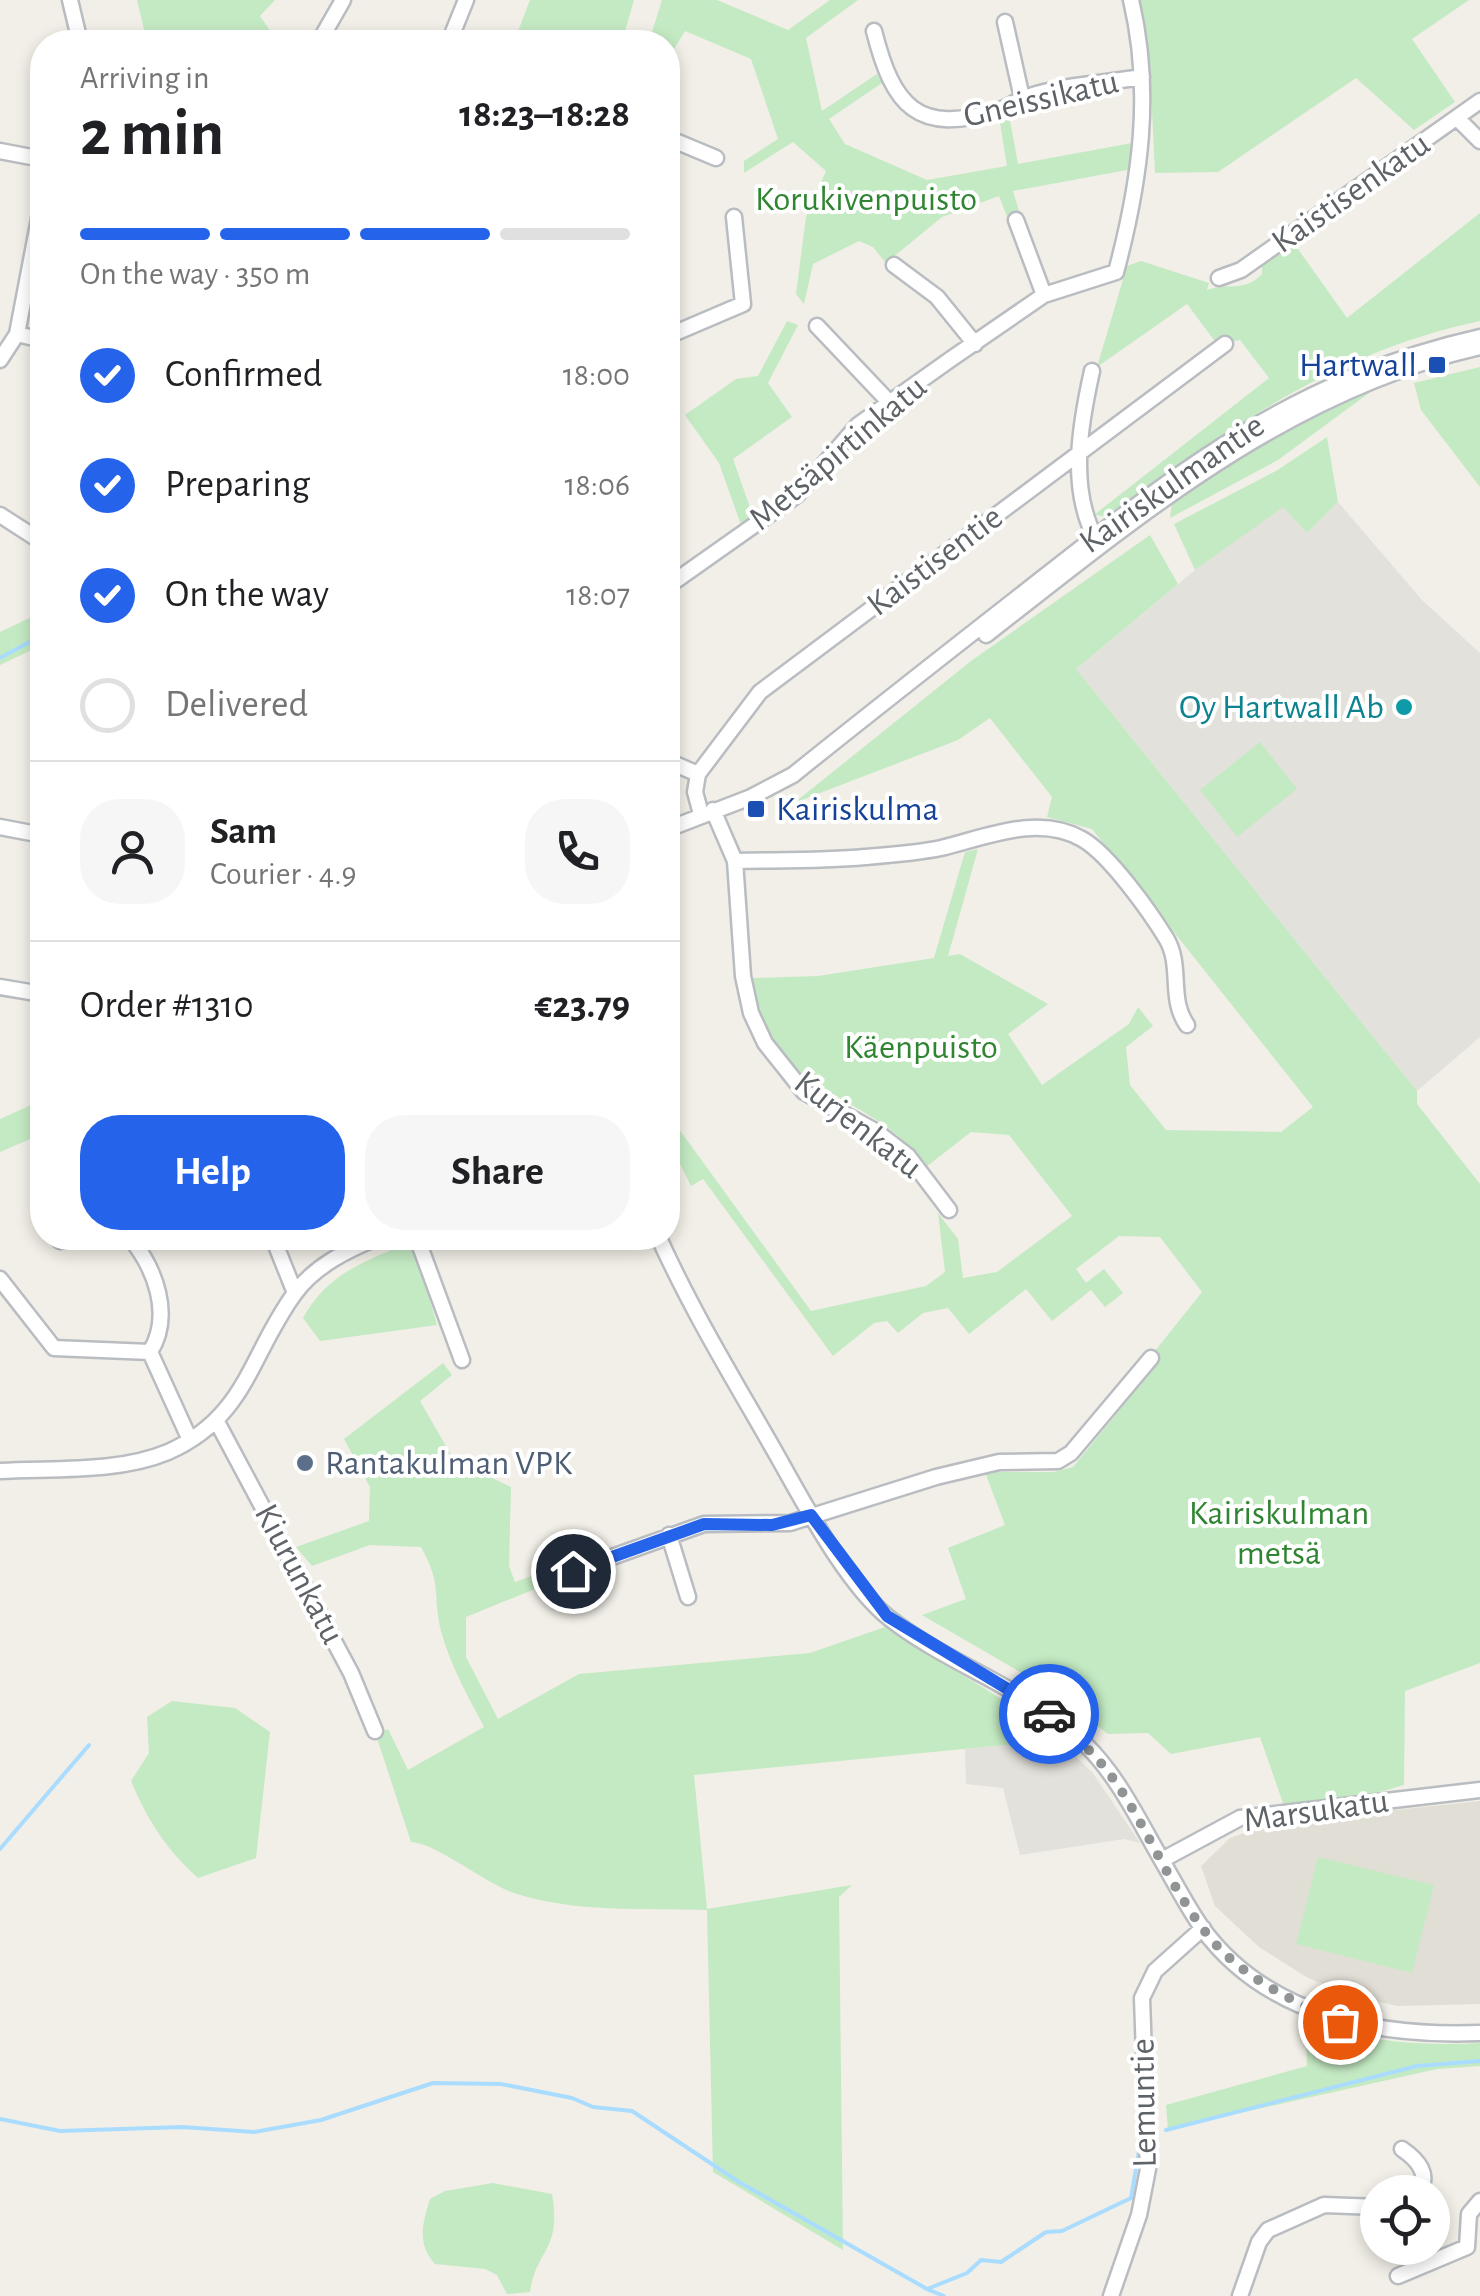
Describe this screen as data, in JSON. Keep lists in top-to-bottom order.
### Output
{
  "streets": {
    "street": [
      "Gneissikatu",
      "Kaistisenkatu",
      "Metsäpirtinkatu",
      "Kairiskulmantie",
      "Kaistisentie",
      "Kurjenkatu",
      "Kiurunkatu",
      "Marsukatu",
      "Lemuntie"
    ]
  },
  "crossings": [
    ["Gneissikatu", "Metsäpirtinkatu"],
    ["Kairiskulmantie", "Kurjenkatu"]
  ],
  "parks": ["Korukivenpuisto", "Käenpuisto", "Kairiskulman metsä"],
  "places": {
    "transit": ["Hartwall", "Kairiskulma"],
    "other": ["Oy Hartwall Ab", "Rantakulman VPK"]
  },
  "page": {
    "heading": ["2 min", "Arriving in", "18:23–18:28"],
    "panel": [
      "Sam",
      "Courier · 4.9",
      "Order #1310",
      "€23.79"
    ],
    "bar": "On the way · 350 m",
    "list": [
      ["Confirmed", "18:00"],
      ["Preparing", "18:06"],
      ["On the way", "18:07"],
      "Delivered"
    ],
    "buttons": ["Help", "Share"]
  }
}
